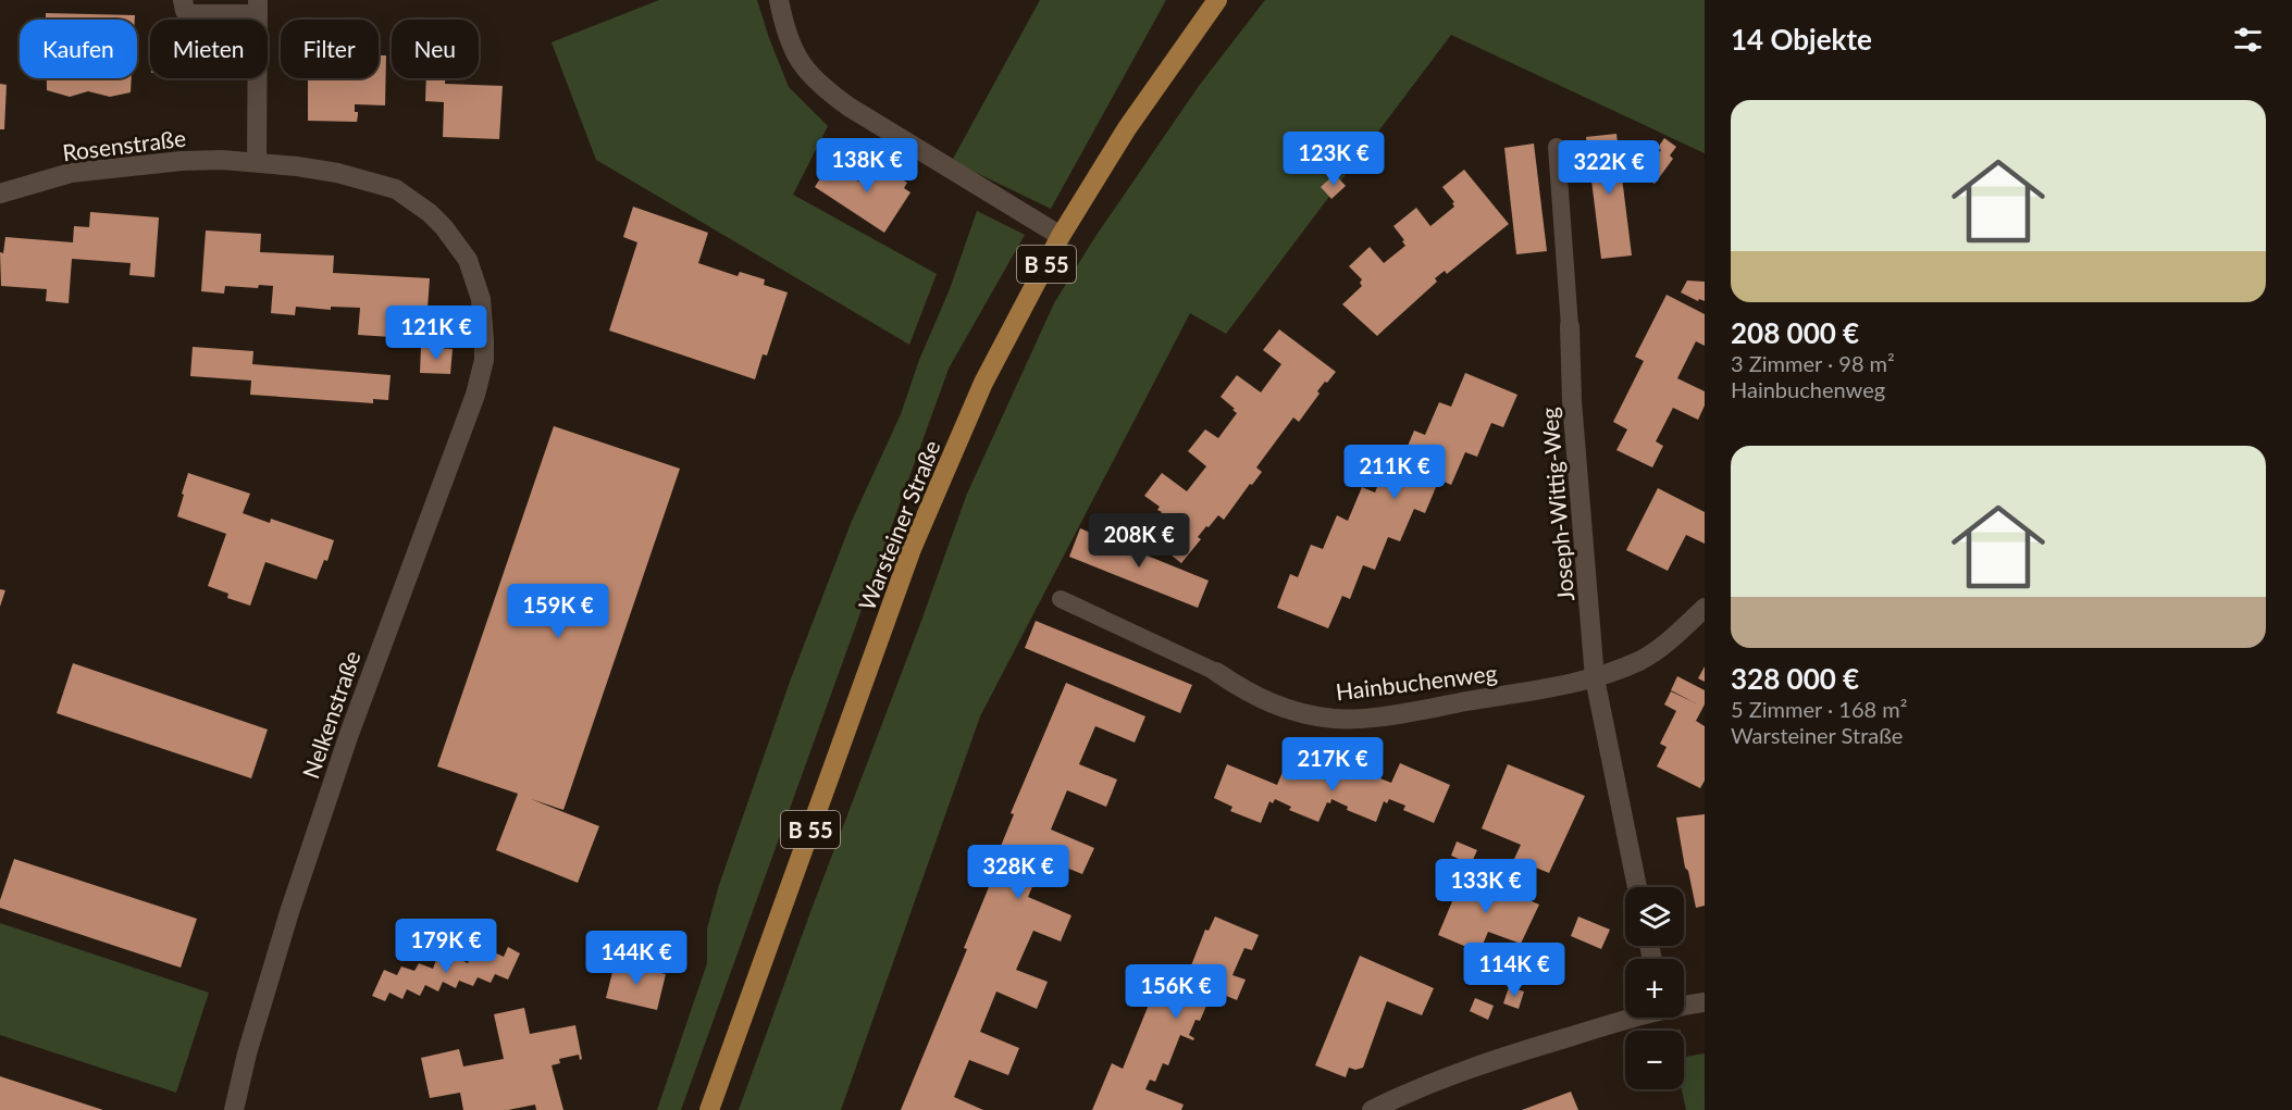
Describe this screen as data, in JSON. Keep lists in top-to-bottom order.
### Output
{
  "streets": {
    "main road": ["B 55", "Warsteiner Straße"],
    "street": [
      "Rosenstraße",
      "Joseph-Wittig-Weg",
      "Hainbuchenweg",
      "Nelkenstraße"
    ]
  },
  "crossings": [
    ["Rosenstraße", "Nelkenstraße"],
    ["Joseph-Wittig-Weg", "Hainbuchenweg"]
  ],
  "page": {
    "heading": "14 Objekte",
    "chip": [
      "Kaufen",
      "Mieten",
      "Filter",
      "Neu"
    ],
    "list": [
      {
        "name": "208 000 €",
        "note": "3 Zimmer · 98 m² · Hainbuchenweg"
      },
      {
        "name": "328 000 €",
        "note": "5 Zimmer · 168 m² · Warsteiner Straße"
      }
    ],
    "price": [
      "123K €",
      "138K €",
      "322K €",
      "121K €",
      "211K €",
      "208K €",
      "159K €",
      "217K €",
      "328K €",
      "133K €",
      "179K €",
      "144K €",
      "114K €",
      "156K €"
    ],
    "map_buttons": ["+", "−"]
  }
}
